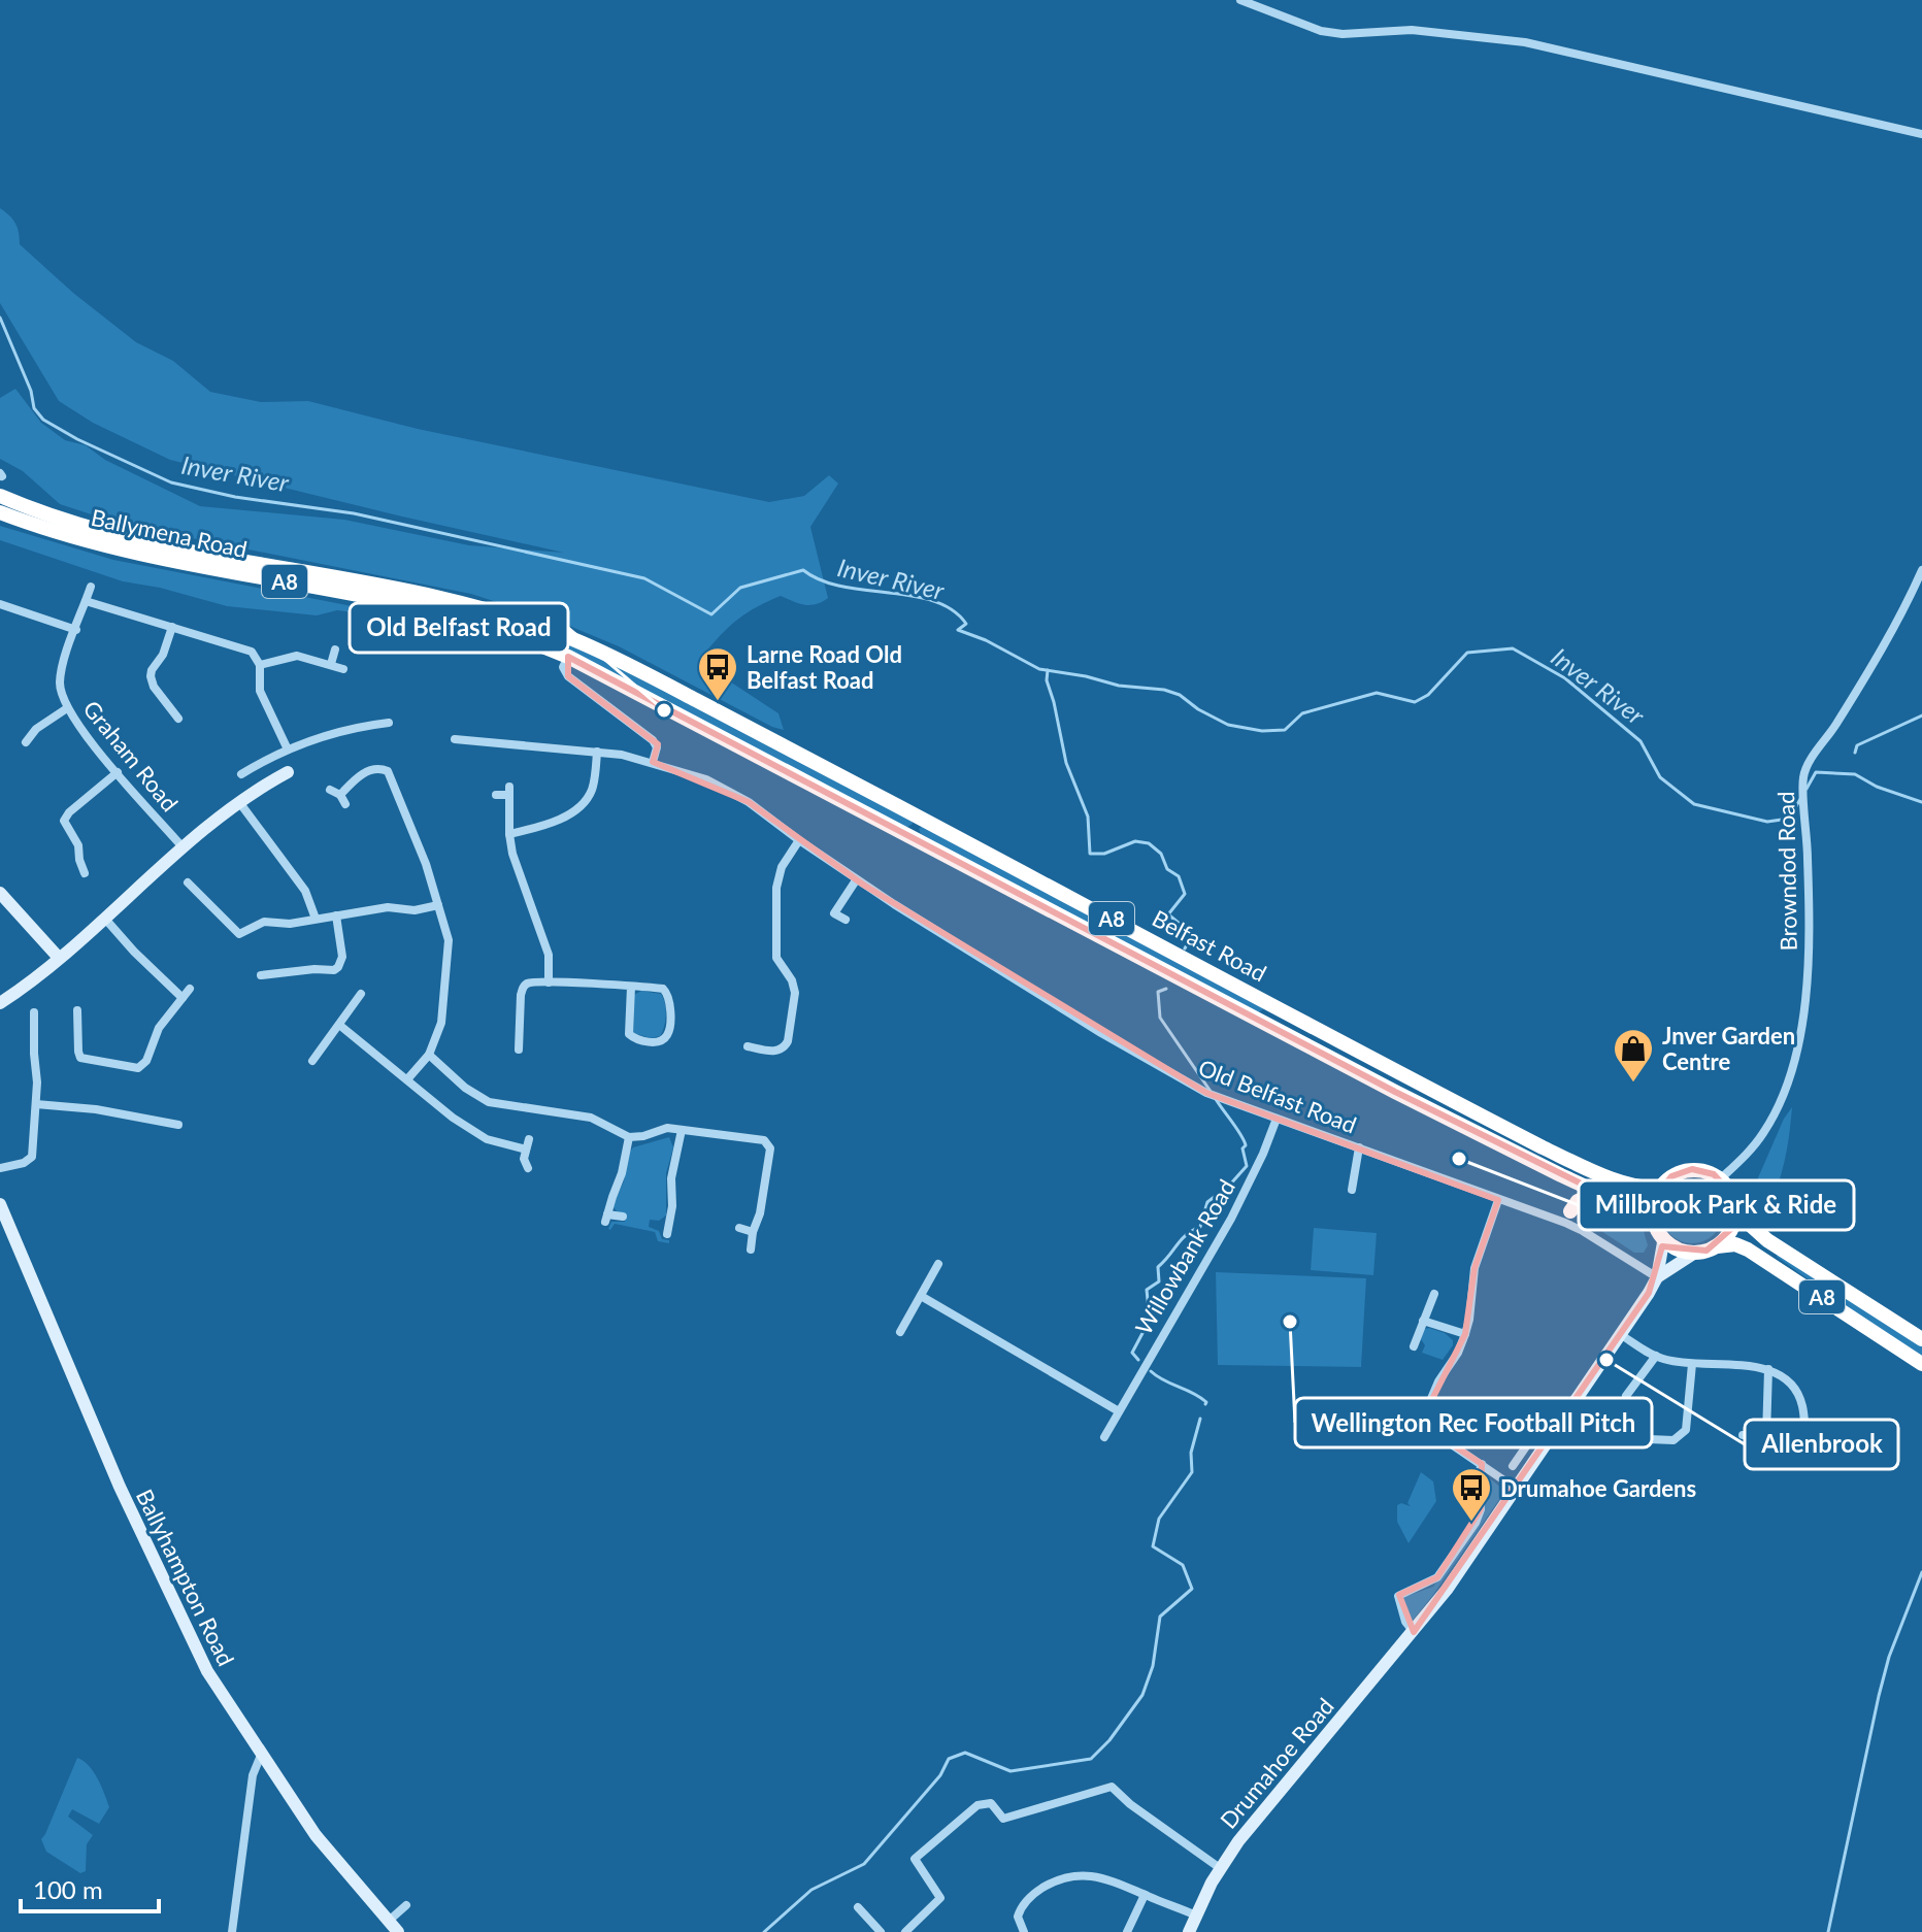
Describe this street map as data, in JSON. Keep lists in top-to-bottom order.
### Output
{
  "streets": {
    "highway": ["Ballymena Road", "A8", "Belfast Road"],
    "street": [
      "Graham Road",
      "Browndod Road",
      "Old Belfast Road",
      "Willowbank Road",
      "Ballyhampton Road",
      "Drumahoe Road"
    ]
  },
  "crossings": [
    ["Ballymena Road", "Belfast Road"],
    ["A8", "Browndod Road"],
    ["A8", "Belfast Road"],
    ["A8", "Drumahoe Road"],
    ["Browndod Road", "Belfast Road"],
    ["Browndod Road", "Drumahoe Road"],
    ["Belfast Road", "Drumahoe Road"],
    ["Old Belfast Road", "Willowbank Road"],
    ["Old Belfast Road", "Drumahoe Road"]
  ],
  "water": ["Inver River"],
  "places": {
    "bus stop": ["Larne Road Old Belfast Road", "Drumahoe Gardens"],
    "other": [
      "Old Belfast Road",
      "Millbrook Park & Ride",
      "Wellington Rec Football Pitch",
      "Allenbrook"
    ],
    "shop": ["Jnver Garden Centre"]
  },
  "scale_bar": "100 m"
}
